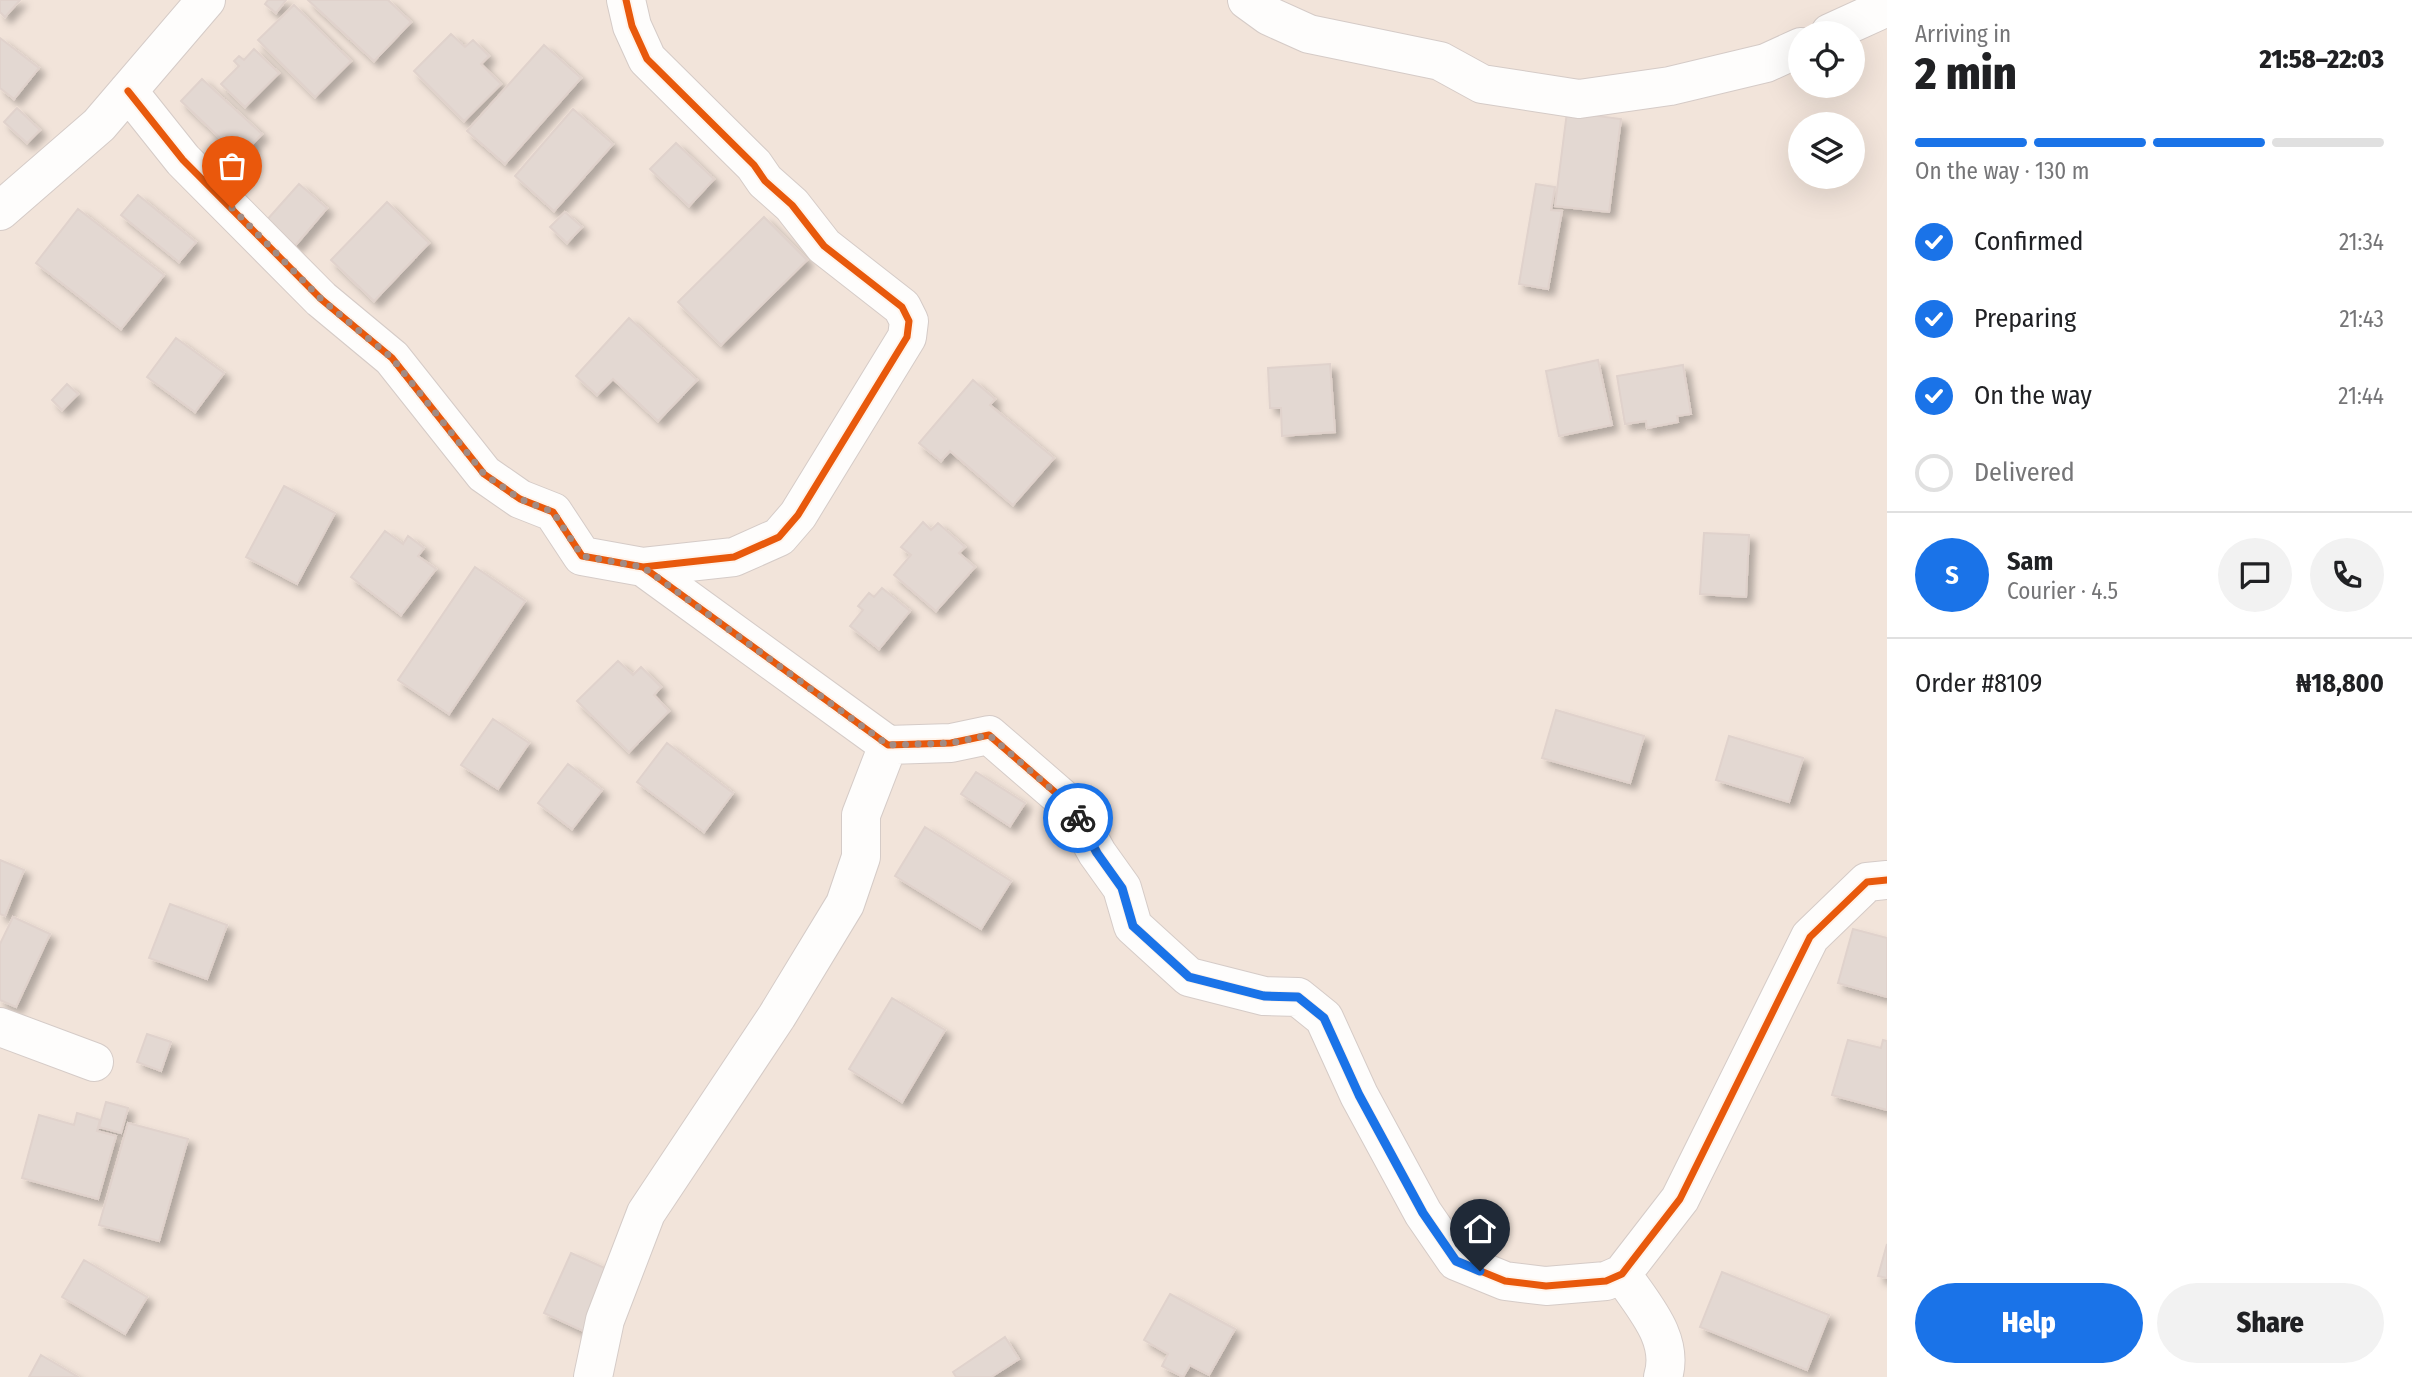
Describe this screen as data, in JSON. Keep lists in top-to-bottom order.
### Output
{
  "page": {
    "heading": ["2 min", "Arriving in", "21:58–22:03"],
    "panel": [
      "Sam",
      "Courier · 4.5",
      "Order #8109",
      "₦18,800"
    ],
    "bar": "On the way · 130 m",
    "list": [
      ["Confirmed", "21:34"],
      ["Preparing", "21:43"],
      ["On the way", "21:44"],
      "Delivered"
    ],
    "round": "S",
    "buttons": ["Help", "Share"]
  }
}
